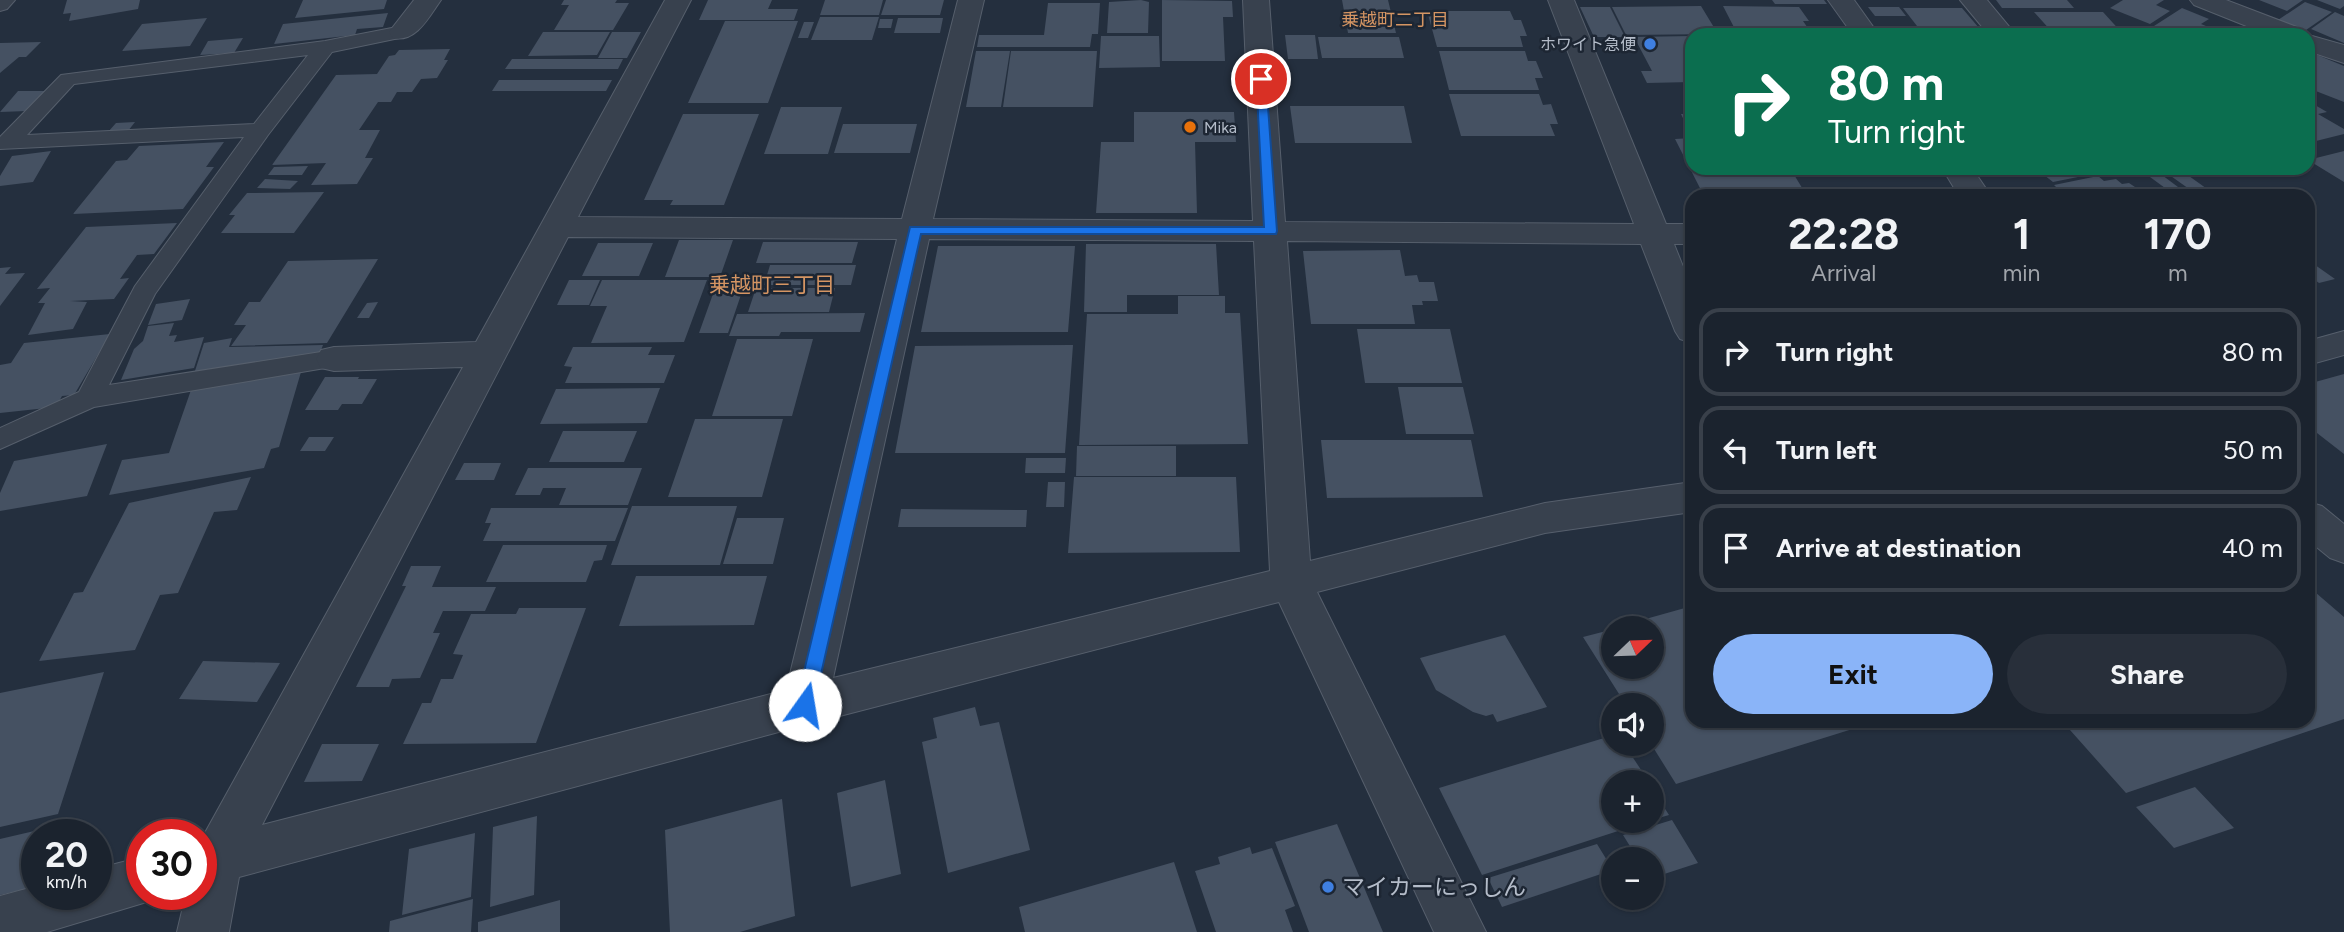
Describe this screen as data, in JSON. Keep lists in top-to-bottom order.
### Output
{
  "districts": ["乗越町二丁目", "乗越町三丁目"],
  "places": ["ホワイト急便", "Mika", "マイカーにっしん"],
  "north": "top right",
  "page": {
    "turn": ["80 m", "Turn right"],
    "eta": [
      "22:28",
      "Arrival",
      "1",
      "min",
      "170",
      "m"
    ],
    "list": [
      {
        "name": "Turn right",
        "value": "80 m"
      },
      {
        "name": "Turn left",
        "value": "50 m"
      },
      {
        "name": "Arrive at destination",
        "value": "40 m"
      }
    ],
    "map_buttons": ["+", "−"],
    "buttons": ["Exit", "Share"],
    "speed": "20 km/h",
    "limit": "30"
  }
}
